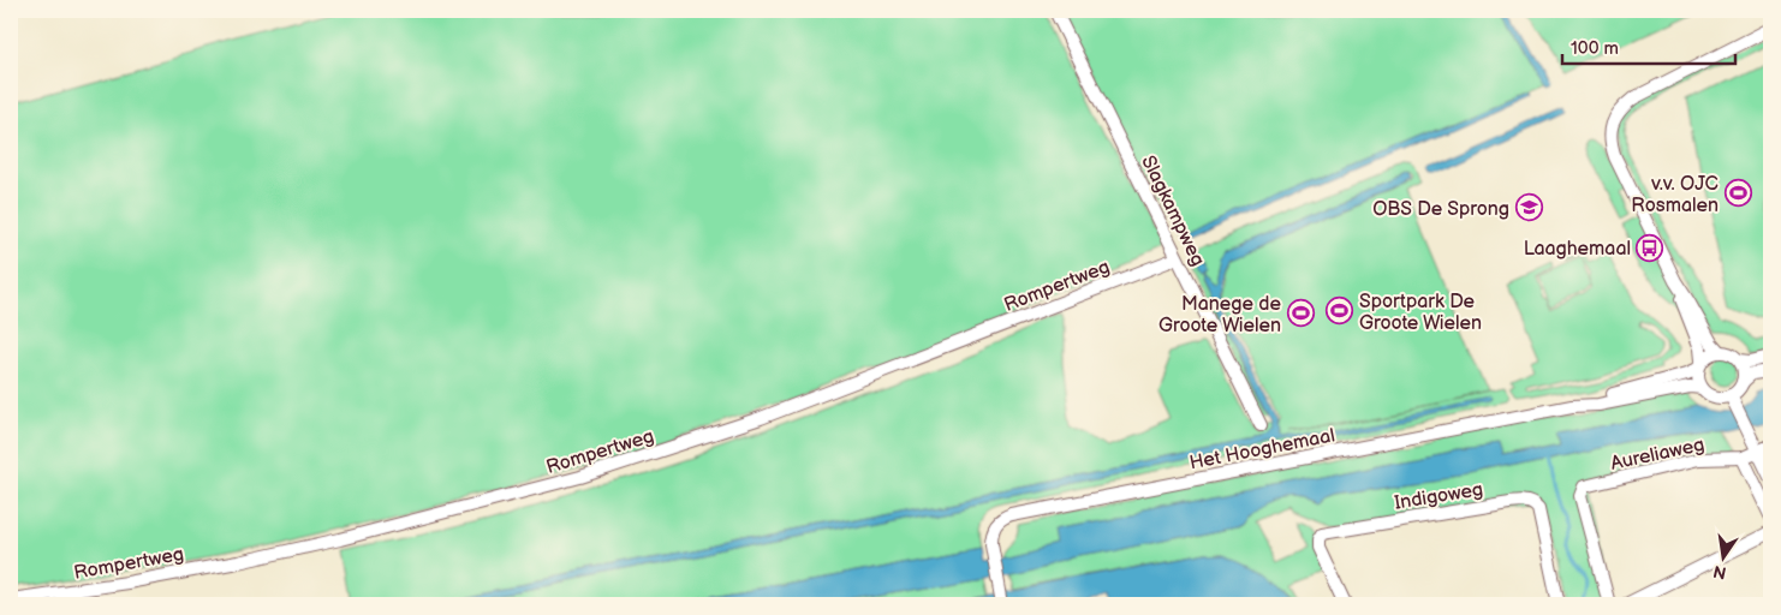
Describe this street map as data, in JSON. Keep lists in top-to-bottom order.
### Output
{
  "streets": {
    "street": [
      "Slagkampweg",
      "Rompertweg",
      "Het Hooghemaal",
      "Aureliaweg",
      "Indigoweg"
    ]
  },
  "crossings": [
    ["Slagkampweg", "Rompertweg"]
  ],
  "places": {
    "sports": ["v.v. OJC Rosmalen", "Sportpark De Groote Wielen", "Manege de Groote Wielen"],
    "school or university": ["OBS De Sprong"],
    "bus stop": ["Laaghemaal"]
  },
  "scale_bar": "100 m",
  "north": "bottom"
}
